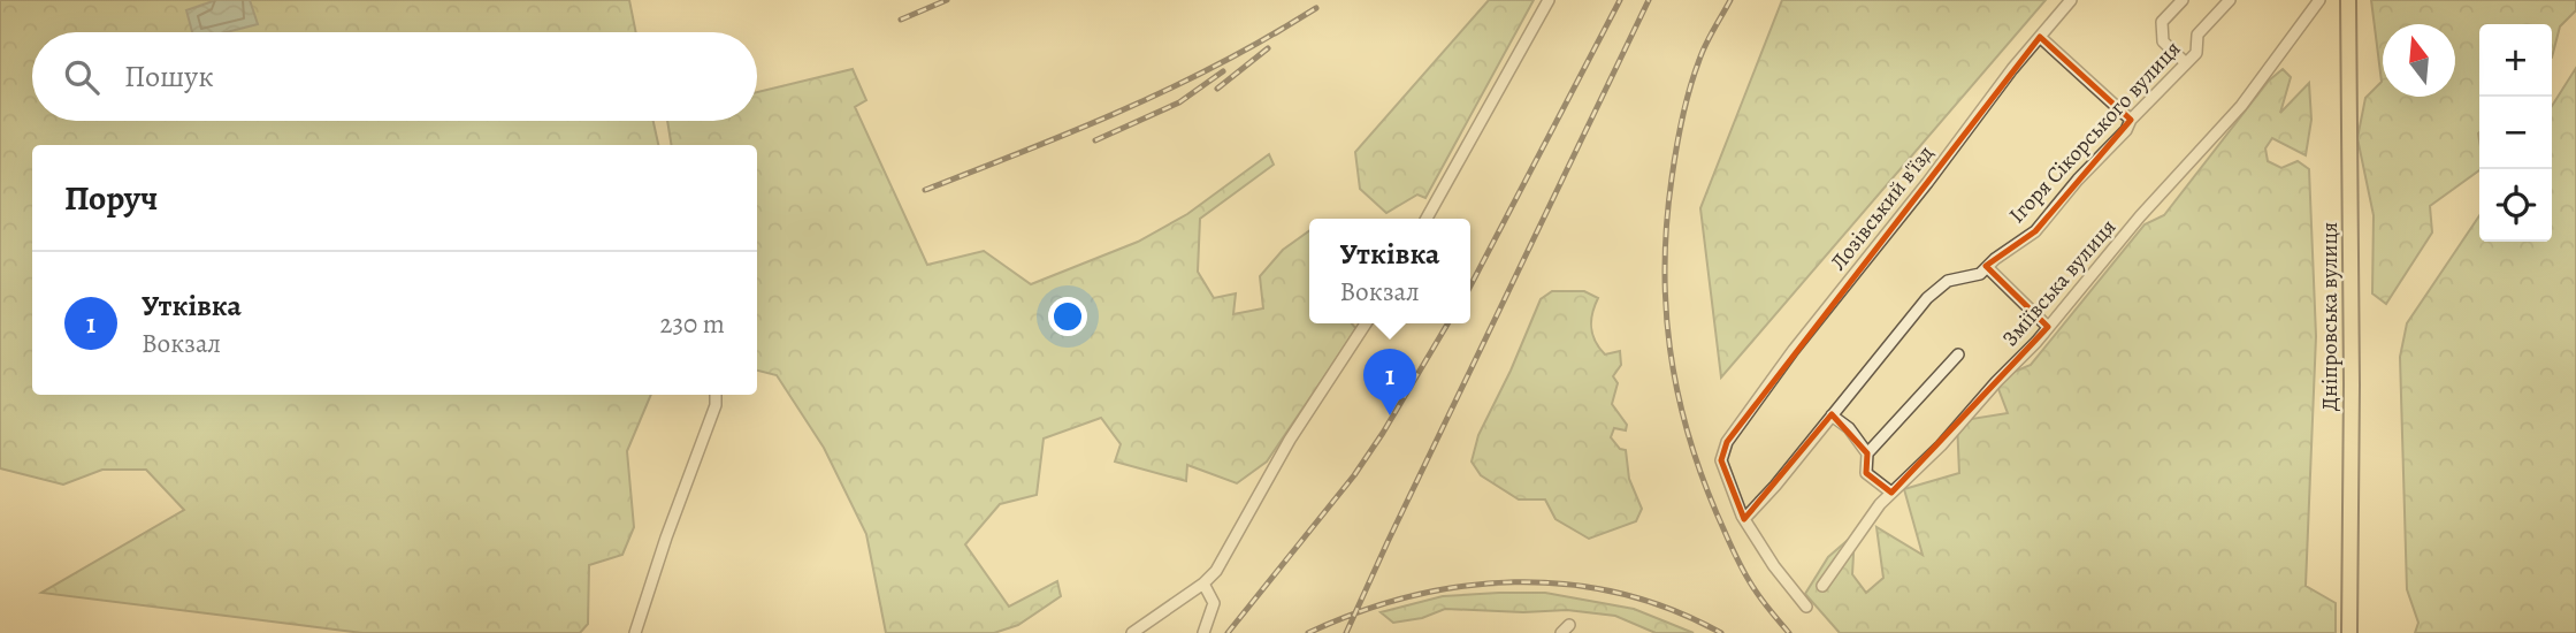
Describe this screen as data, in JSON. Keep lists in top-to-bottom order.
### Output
{
  "streets": {
    "highway": ["Дніпровська вулиця"],
    "street": ["Ігоря Сікорського вулиця", "Лозівський в'їзд", "Зміївська вулиця"]
  },
  "crossings": [
    ["Ігоря Сікорського вулиця", "Лозівський в'їзд"]
  ],
  "north": "top",
  "page": {
    "map_buttons": ["+", "−"],
    "search": "Пошук",
    "heading": "Поруч",
    "popup": ["Уткiвка", "Вокзал"],
    "list": [
      {
        "mark": "1",
        "name": "Уткiвка",
        "note": "Вокзал",
        "value": "230 m"
      }
    ],
    "pins": "1"
  }
}
